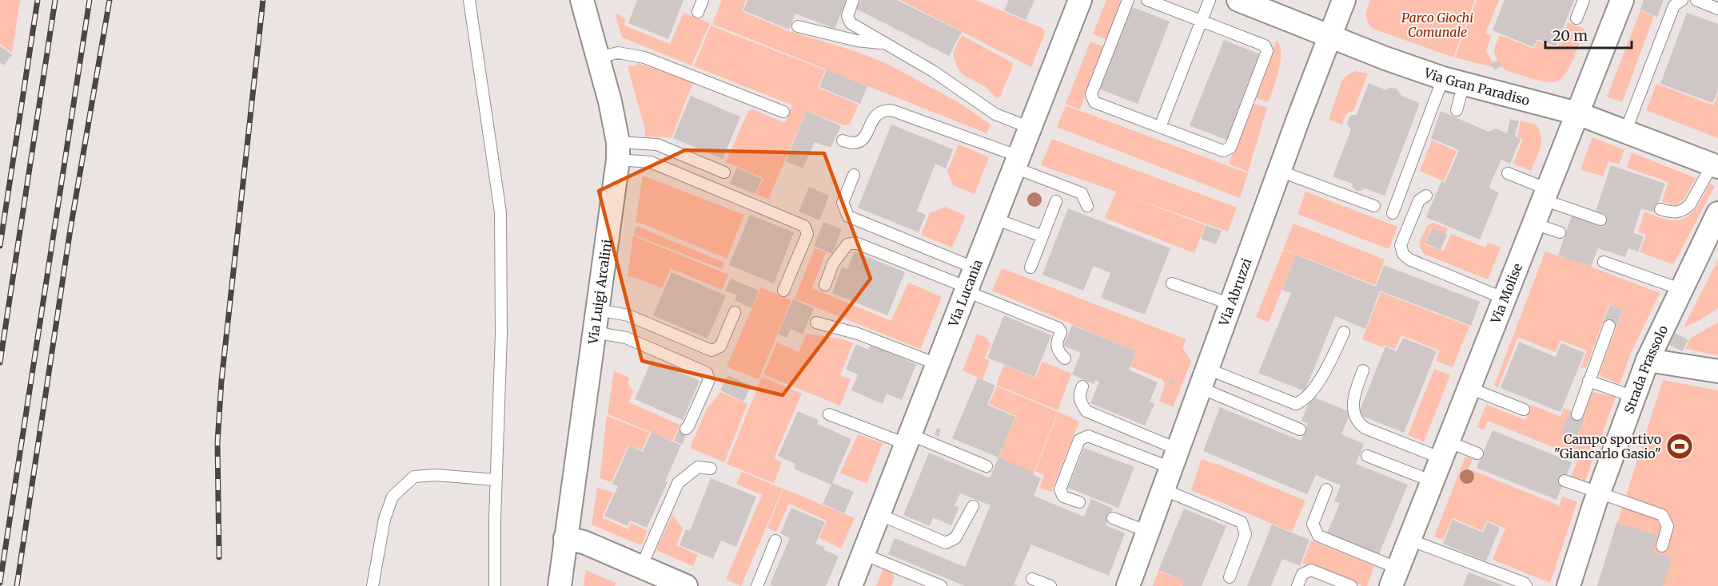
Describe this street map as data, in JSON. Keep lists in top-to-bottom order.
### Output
{
  "streets": {
    "street": [
      "Via Gran Paradiso",
      "Via Luigi Arcalini",
      "Via Lucania",
      "Via Abruzzi",
      "Via Molise",
      "Strada Frassolo"
    ]
  },
  "crossings": [
    ["Via Gran Paradiso", "Via Abruzzi"],
    ["Via Gran Paradiso", "Via Molise"]
  ],
  "parks": ["Parco Giochi Comunale"],
  "places": {
    "sports": ["Campo sportivo \"Giancarlo Gasio\""]
  },
  "scale_bar": "20 m"
}
